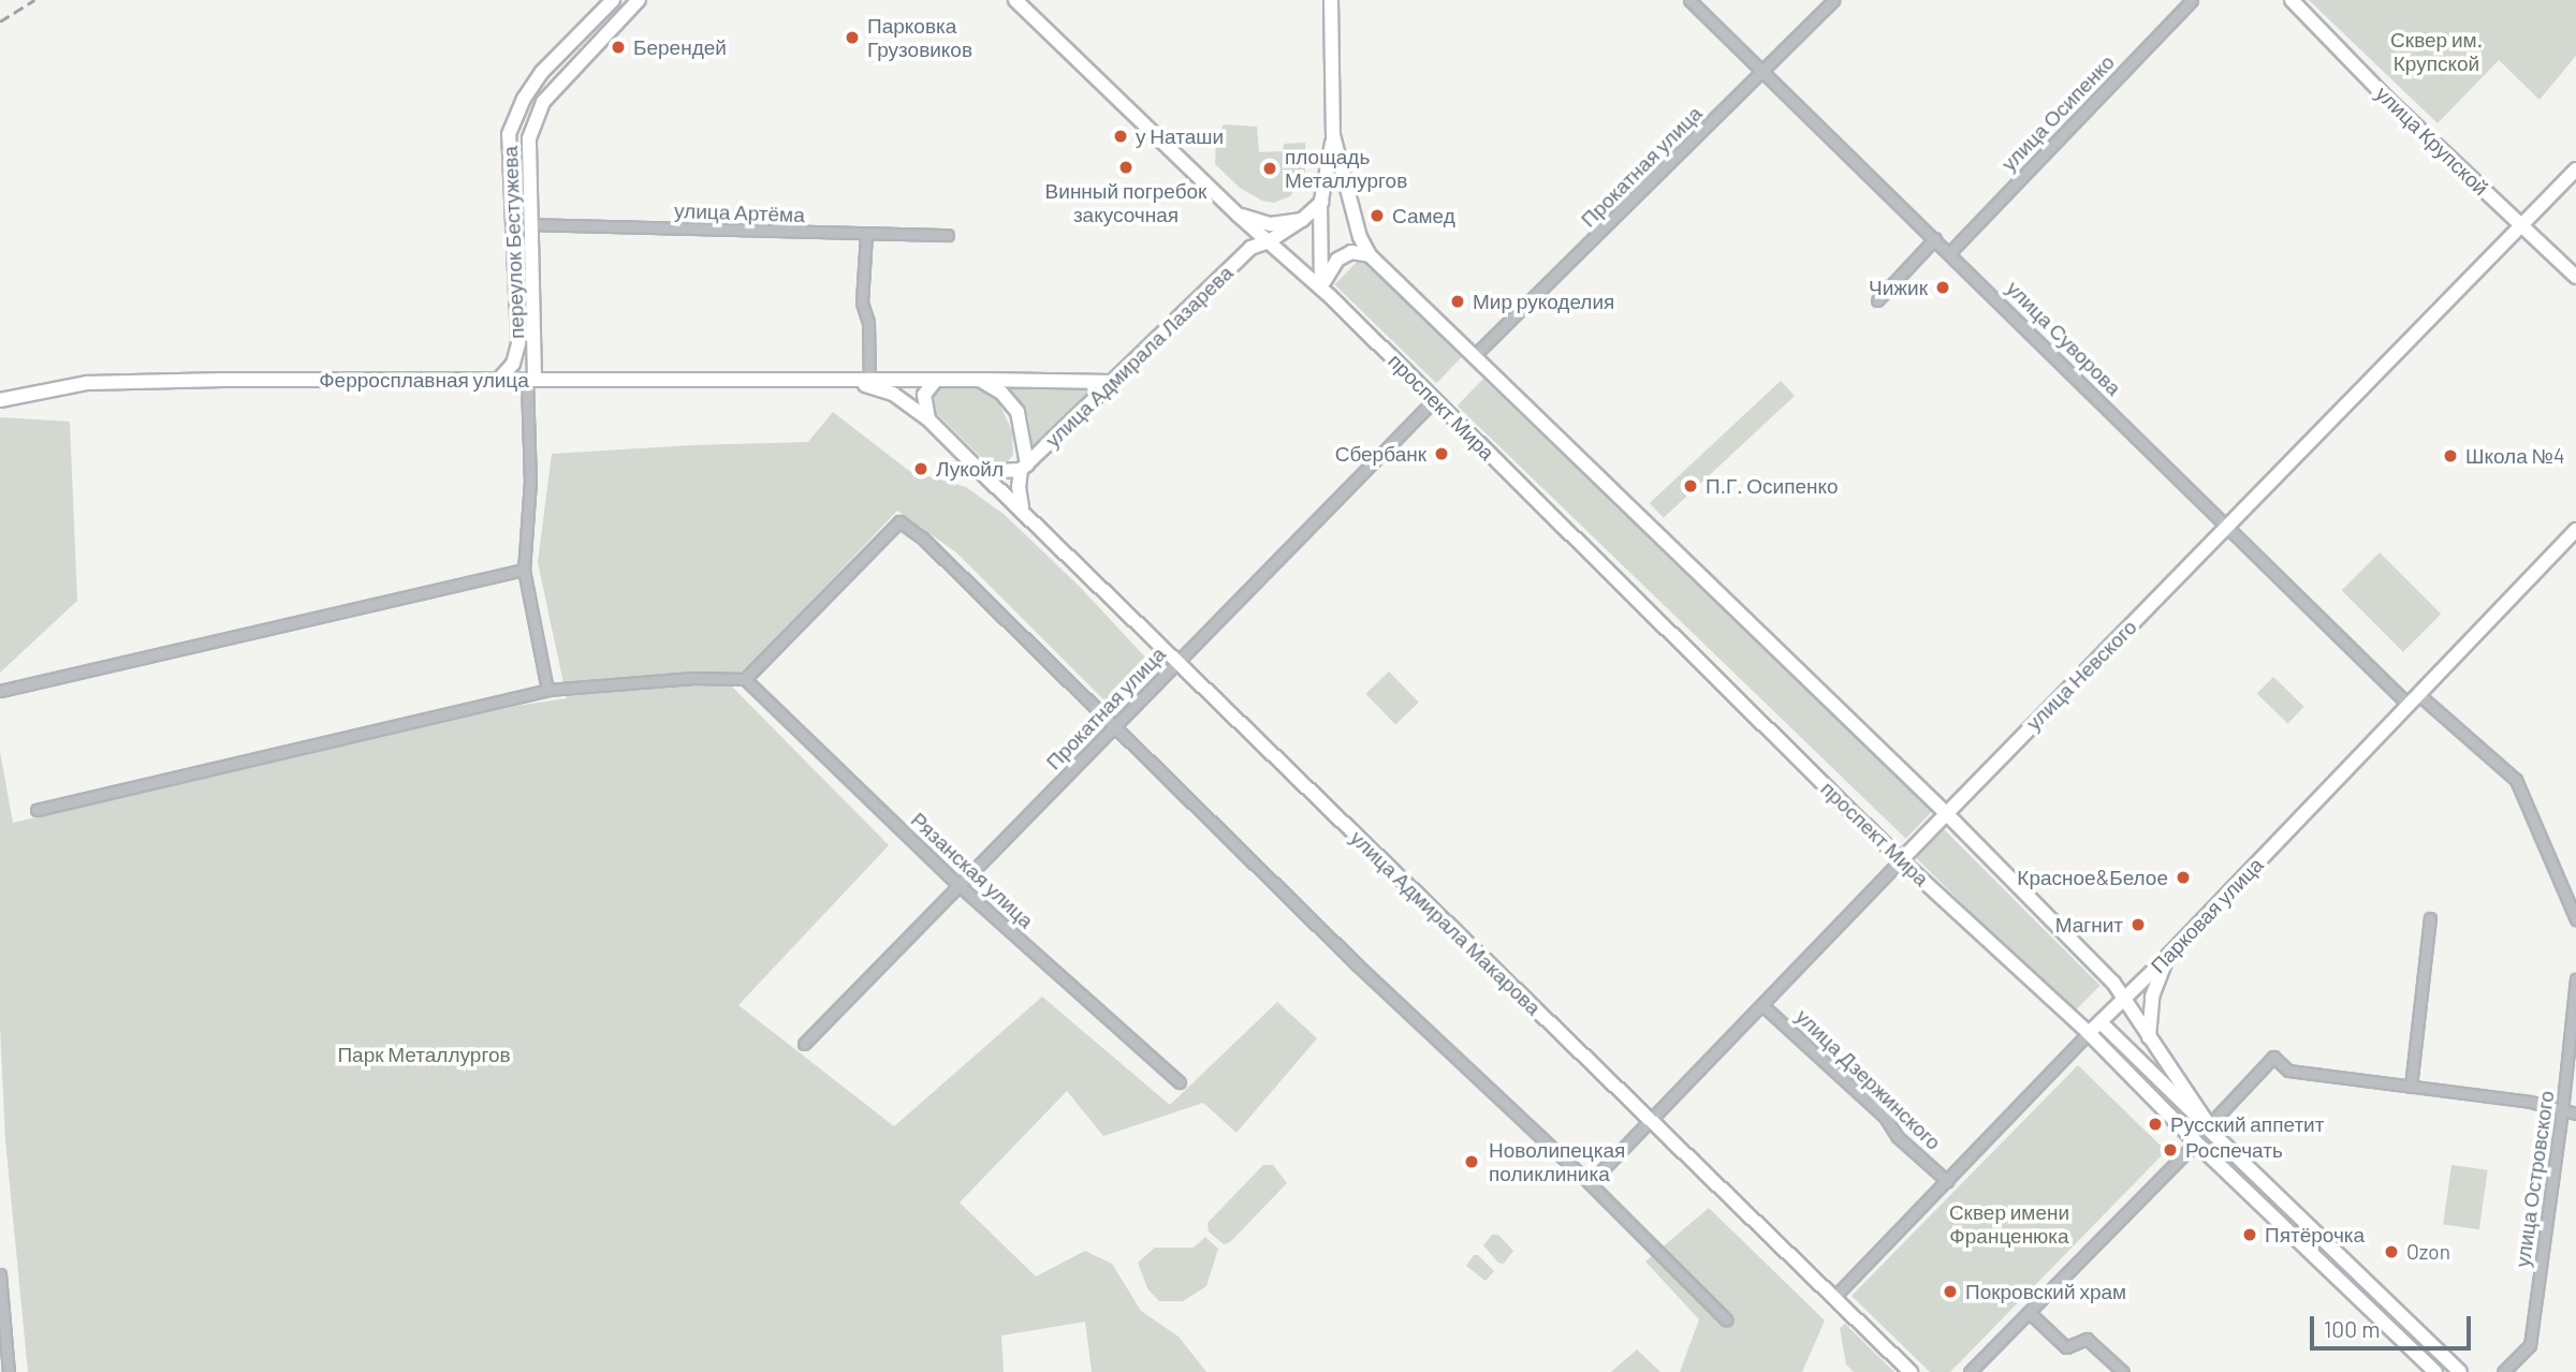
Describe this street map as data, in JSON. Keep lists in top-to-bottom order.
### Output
{
  "streets": {
    "main road": [
      "улица Крупской",
      "переулок Бестужева",
      "улица Адмирала Лазарева",
      "Ферросплавная улица",
      "проспект Мира",
      "улица Невского",
      "Парковая улица",
      "улица Адмирала Макарова"
    ],
    "street": [
      "улица Осипенко",
      "Прокатная улица",
      "улица Артёма",
      "улица Суворова",
      "Рязанская улица",
      "улица Дзержинского",
      "улица Островского"
    ]
  },
  "crossings": [
    ["улица Осипенко", "улица Суворова"],
    ["улица Крупской", "улица Невского"],
    ["Прокатная улица", "улица Суворова"],
    ["Прокатная улица", "проспект Мира"],
    ["Прокатная улица", "Рязанская улица"],
    ["Прокатная улица", "улица Адмирала Макарова"],
    ["улица Артёма", "переулок Бестужева"],
    ["переулок Бестужева", "Ферросплавная улица"],
    ["улица Суворова", "улица Невского"],
    ["улица Суворова", "Парковая улица"],
    ["улица Адмирала Лазарева", "проспект Мира"],
    ["проспект Мира", "улица Невского"],
    ["проспект Мира", "Парковая улица"],
    ["улица Невского", "улица Адмирала Макарова"],
    ["улица Невского", "улица Дзержинского"],
    ["Парковая улица", "улица Адмирала Макарова"],
    ["Парковая улица", "улица Дзержинского"]
  ],
  "parks": ["Сквер им. Крупской", "Парк Металлургов", "Сквер имени Франценюка"],
  "places": [
    "Парковка Грузовиков",
    "Берендей",
    "у Наташи",
    "Винный погребок закусочная",
    "площадь Металлургов",
    "Самед",
    "Чижик",
    "Мир рукоделия",
    "Сбербанк",
    "Школа №4",
    "Лукойл",
    "П.Г. Осипенко",
    "Красное&Белое",
    "Магнит",
    "Русский аппетит",
    "Роспечать",
    "Новолипецкая поликлиника",
    "Пятёрочка",
    "Ozon",
    "Покровский храм"
  ],
  "scale_bar": "100 m"
}
